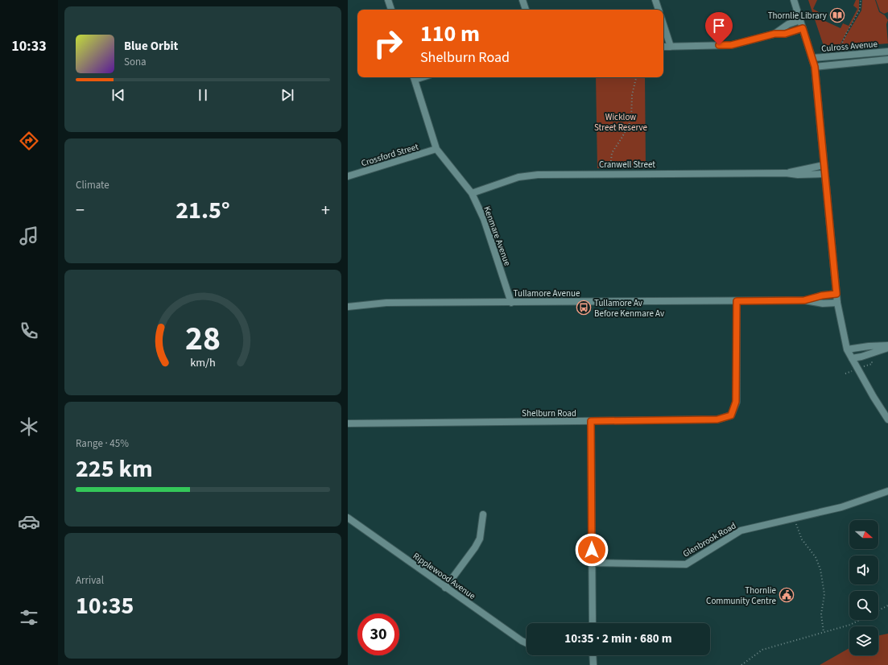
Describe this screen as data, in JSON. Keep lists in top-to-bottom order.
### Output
{
  "streets": {
    "street": [
      "Culross Avenue",
      "Crossford Street",
      "Cranwell Street",
      "Kenmare Avenue",
      "Tullamore Avenue",
      "Shelburn Road",
      "Glenbrook Road",
      "Ripplewood Avenue"
    ]
  },
  "crossings": [
    ["Crossford Street", "Kenmare Avenue"],
    ["Cranwell Street", "Kenmare Avenue"],
    ["Kenmare Avenue", "Tullamore Avenue"],
    ["Tullamore Avenue", "Shelburn Road"]
  ],
  "parks": ["Wicklow Street Reserve"],
  "places": {
    "library": ["Thornlie Library"],
    "bus stop": ["Tullamore Av Before Kenmare Av"],
    "public building": ["Thornlie Community Centre"]
  },
  "north": "right",
  "page": {
    "tabs": "10:33",
    "turn": ["110 m", "Shelburn Road"],
    "song": ["Blue Orbit", "Sona"],
    "tile": [
      "Climate",
      ["Range · 45%", "225 km"],
      ["Arrival", "10:35"]
    ],
    "heat": ["−", "21.5°", "+"],
    "limit": "30",
    "trip": "10:35 · 2 min · 680 m",
    "gauge": ["28", "km/h"]
  }
}
